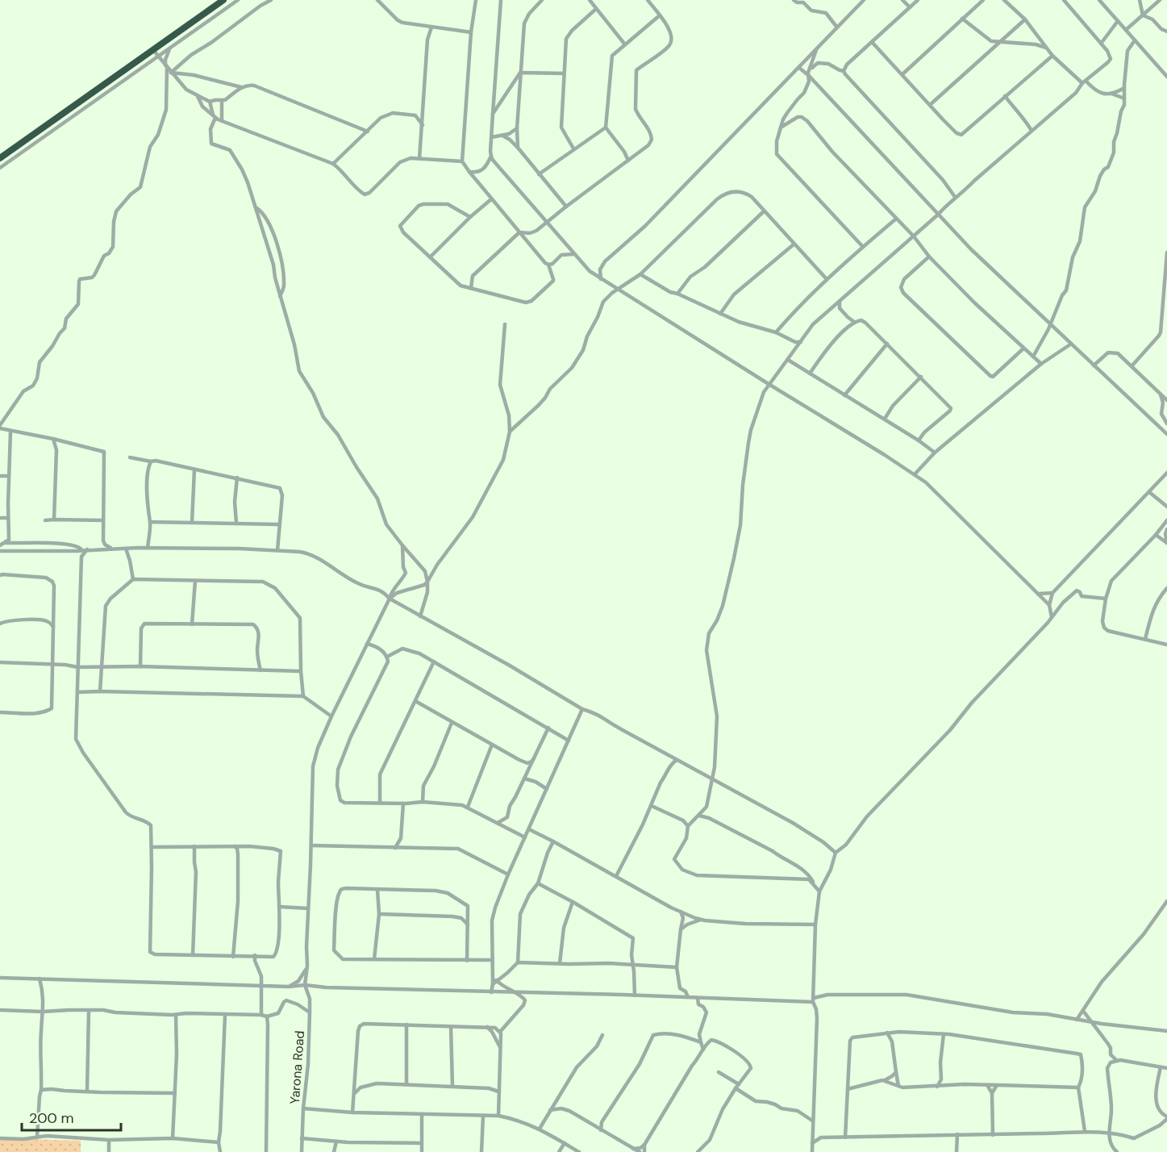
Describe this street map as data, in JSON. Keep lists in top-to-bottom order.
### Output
{
  "streets": {
    "street": ["Yarona Road"]
  },
  "scale_bar": "200 m"
}
